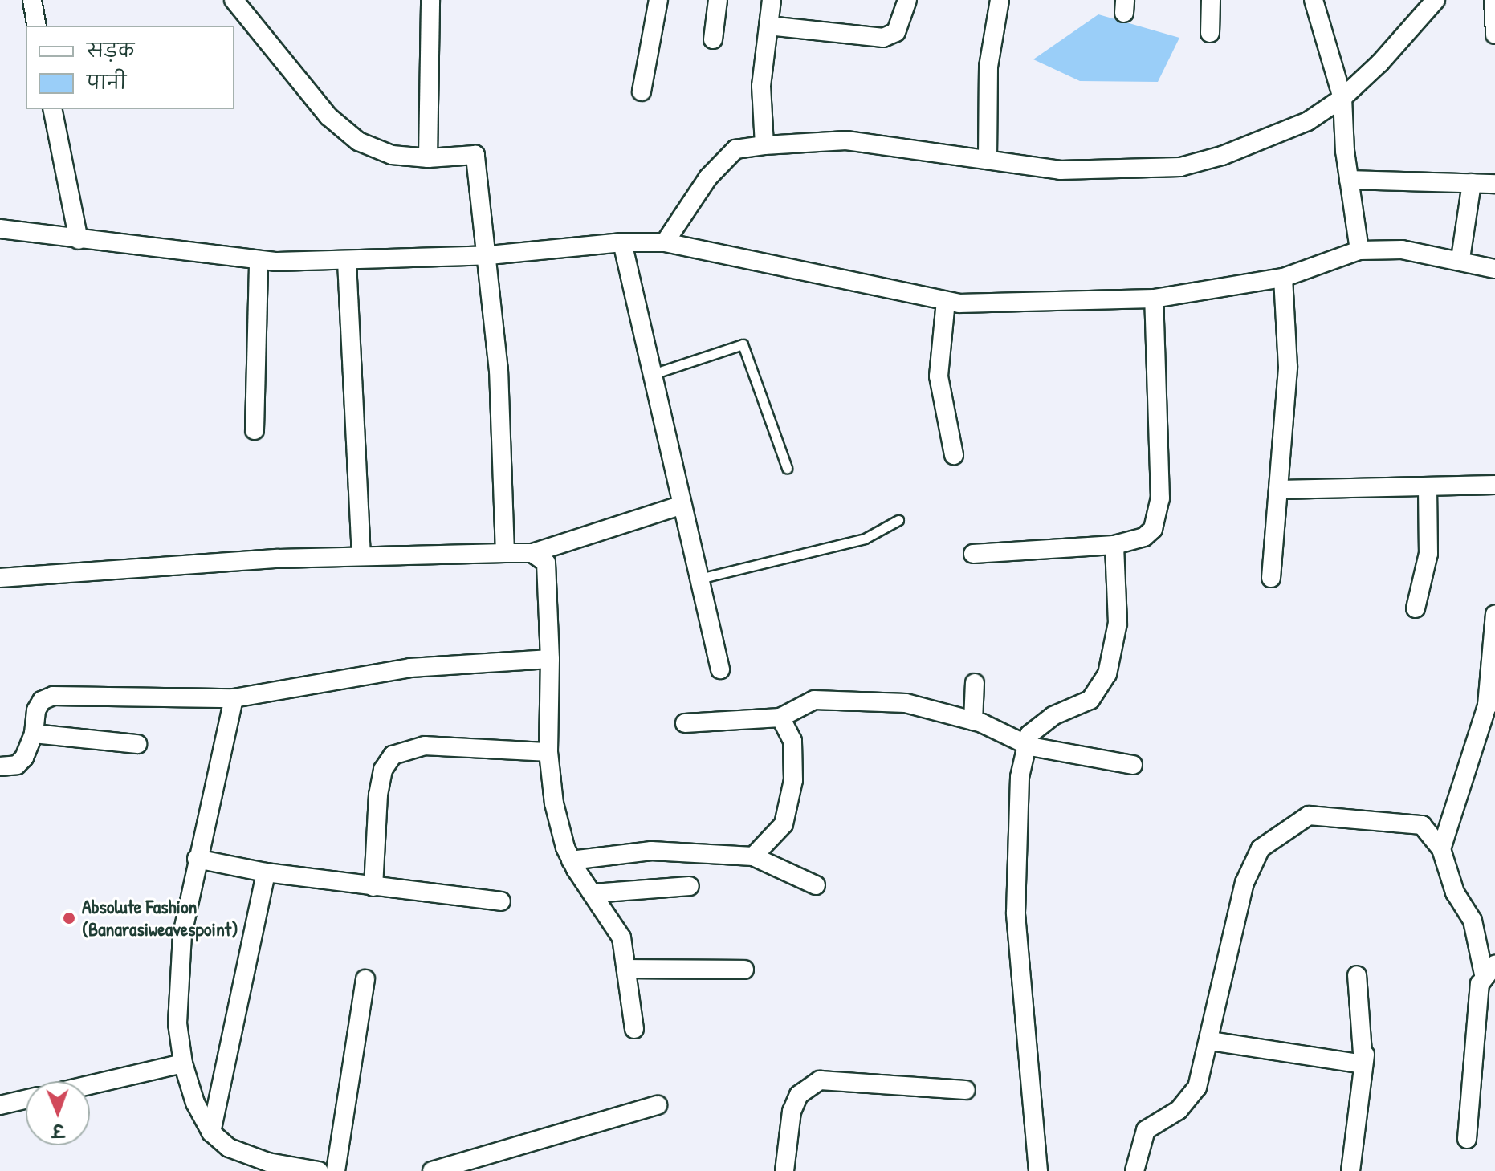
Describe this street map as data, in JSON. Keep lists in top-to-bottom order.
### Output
{
  "places": ["Absolute Fashion (Banarasiweavespoint)"],
  "legend": ["सड़क", "पानी"],
  "north": "bottom"
}
